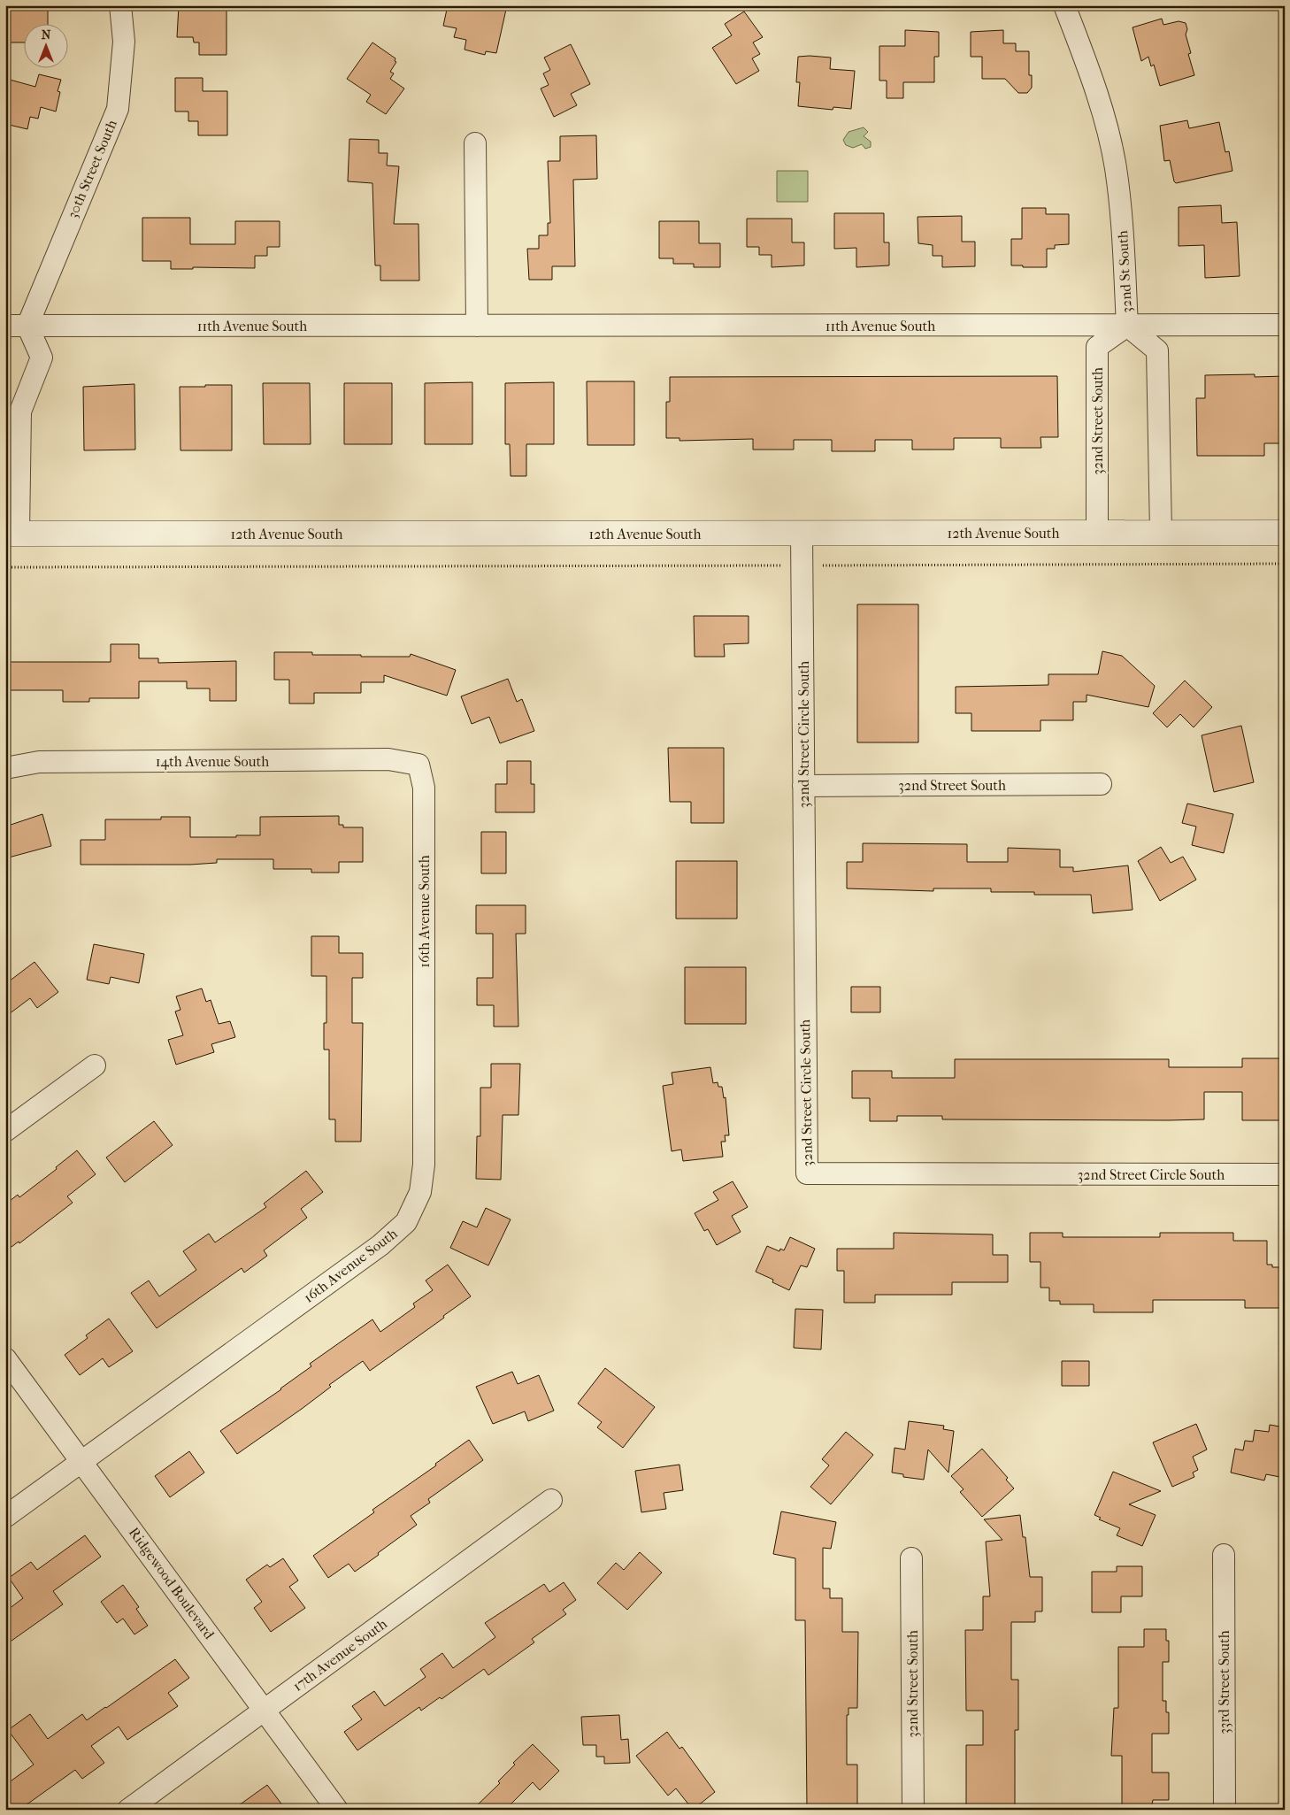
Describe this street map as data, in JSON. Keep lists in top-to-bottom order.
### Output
{
  "streets": {
    "street": [
      "30th Street South",
      "32nd St South",
      "11th Avenue South",
      "32nd Street South",
      "12th Avenue South",
      "32nd Street Circle South",
      "14th Avenue South",
      "16th Avenue South",
      "Ridgewood Boulevard",
      "17th Avenue South",
      "33rd Street South"
    ]
  },
  "crossings": [
    ["30th Street South", "11th Avenue South"],
    ["32nd St South", "11th Avenue South"],
    ["32nd St South", "32nd Street South"],
    ["32nd St South", "12th Avenue South"],
    ["11th Avenue South", "32nd Street South"],
    ["32nd Street South", "12th Avenue South"],
    ["32nd Street South", "32nd Street Circle South"],
    ["12th Avenue South", "32nd Street Circle South"],
    ["14th Avenue South", "16th Avenue South"],
    ["16th Avenue South", "Ridgewood Boulevard"],
    ["Ridgewood Boulevard", "17th Avenue South"]
  ],
  "north": "top"
}
